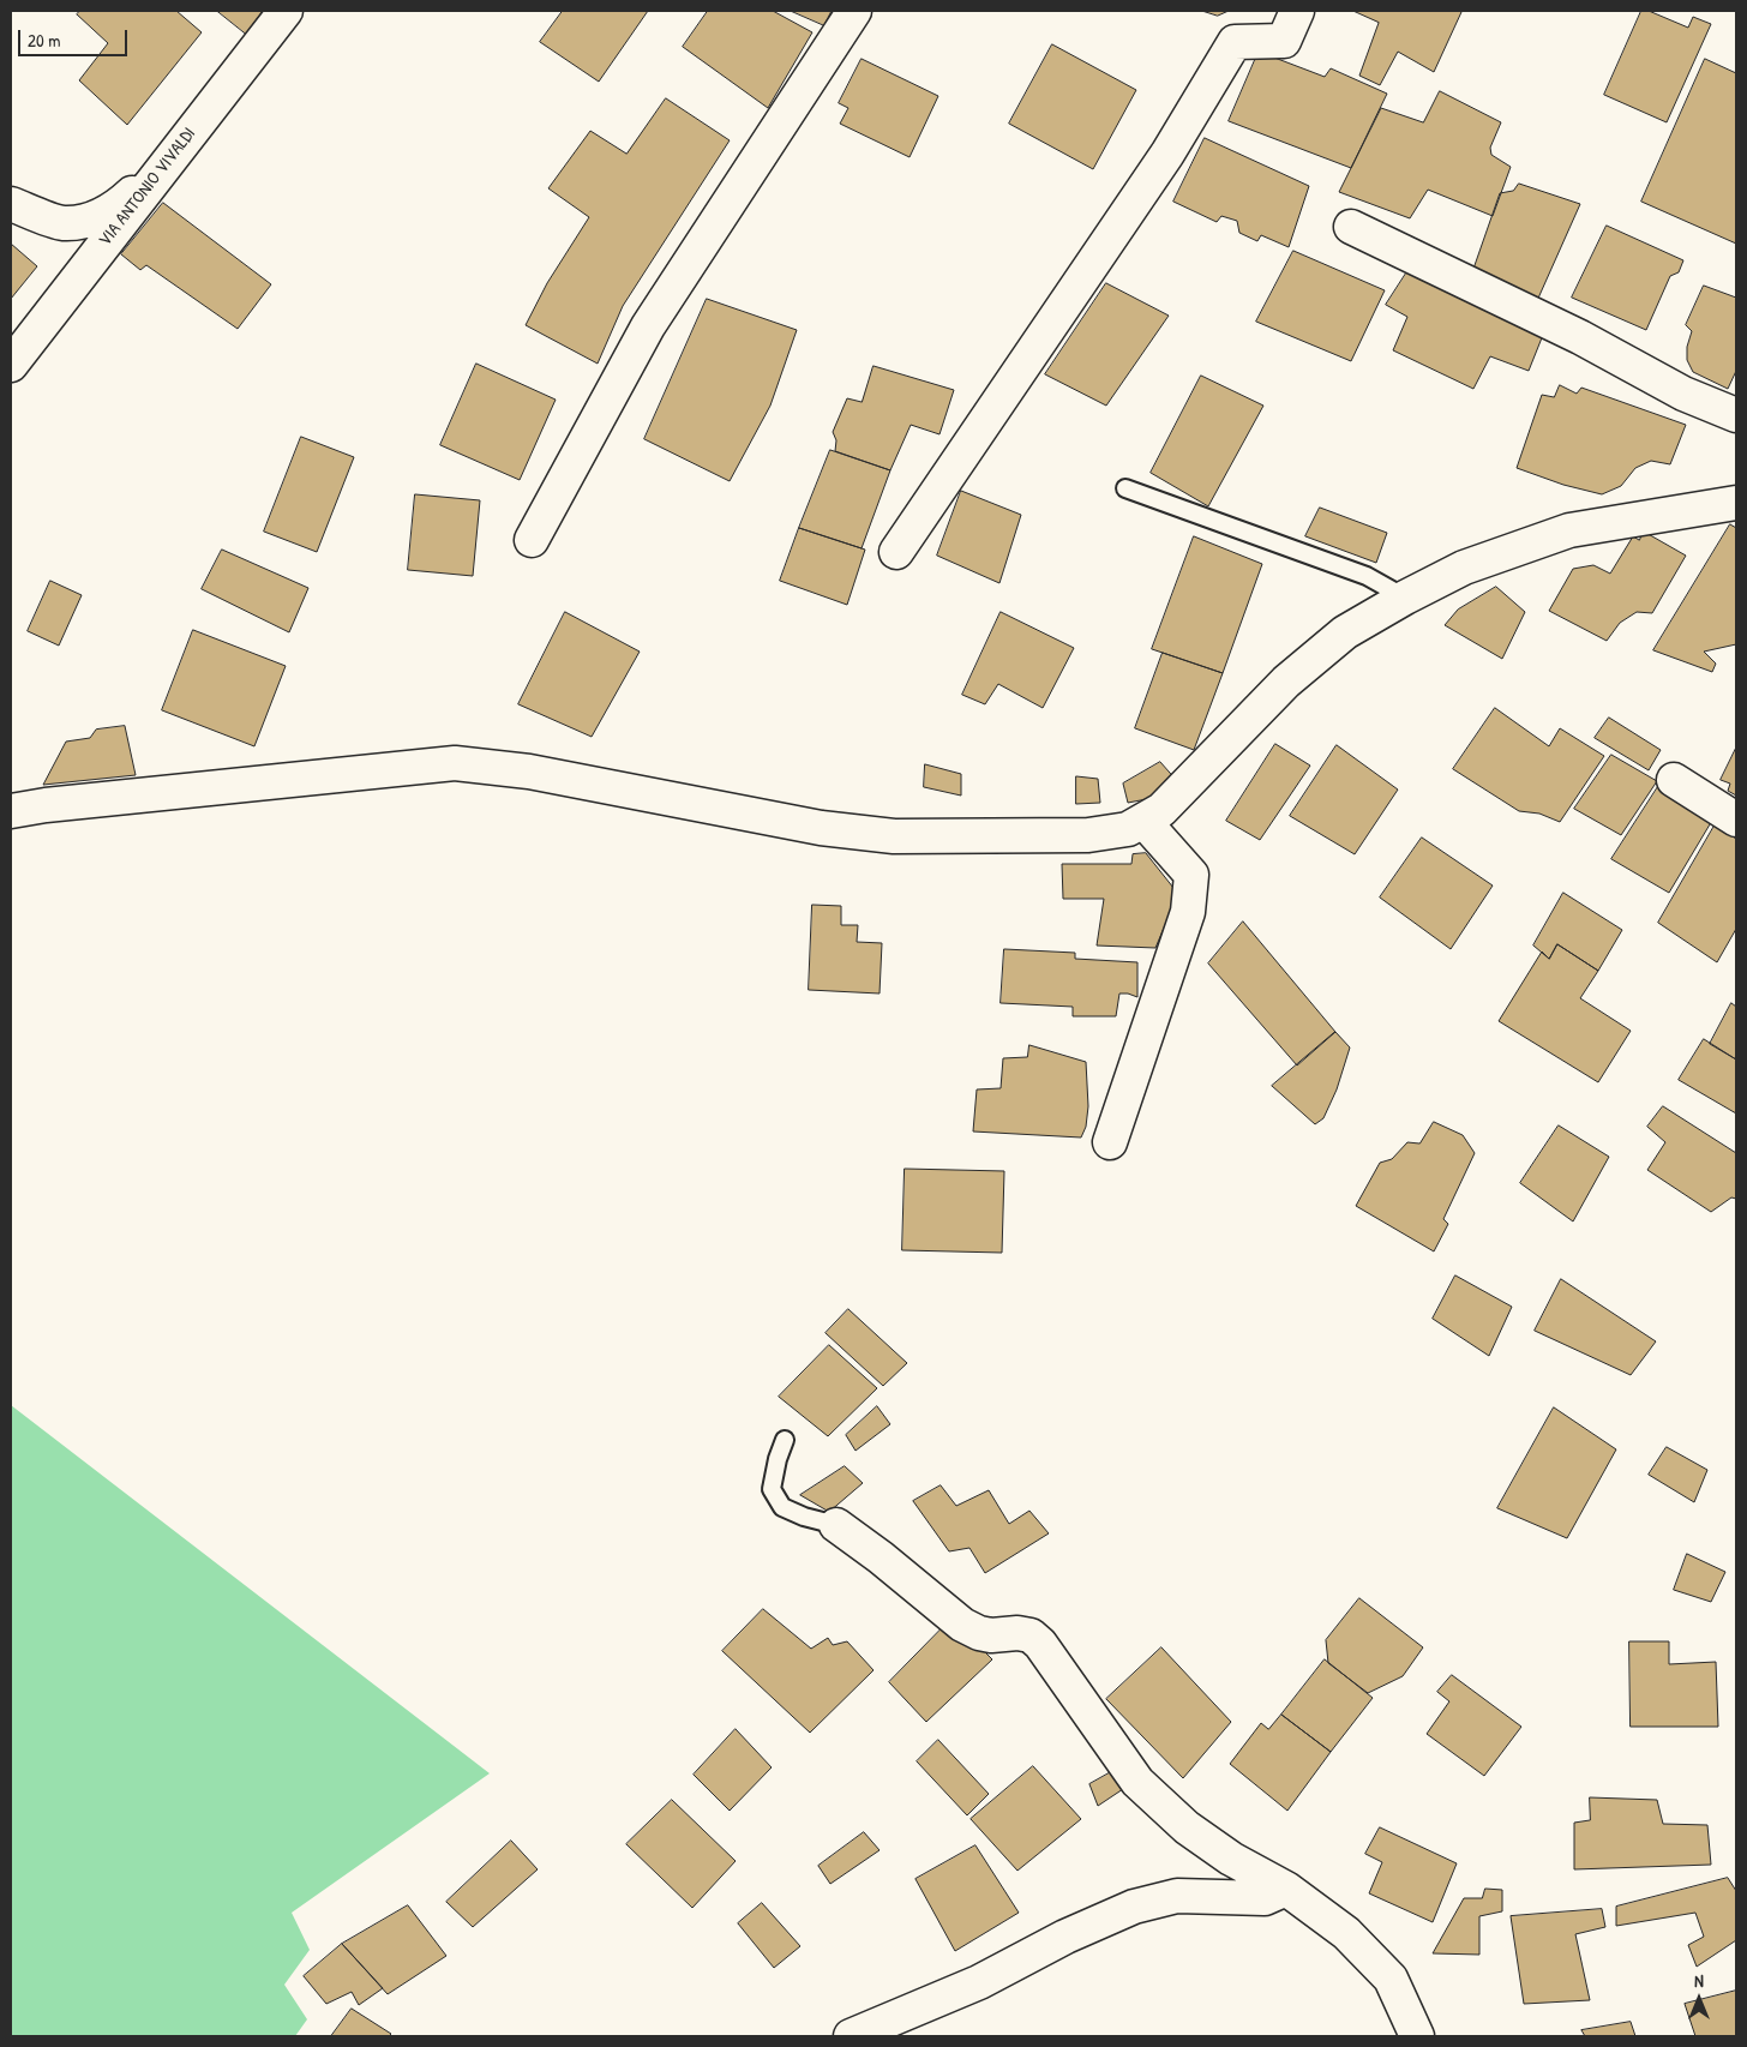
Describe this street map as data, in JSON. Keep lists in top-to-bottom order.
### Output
{
  "streets": {
    "street": ["VIA ANTONIO VIVALDI"]
  },
  "scale_bar": "20 m",
  "north": "top"
}
